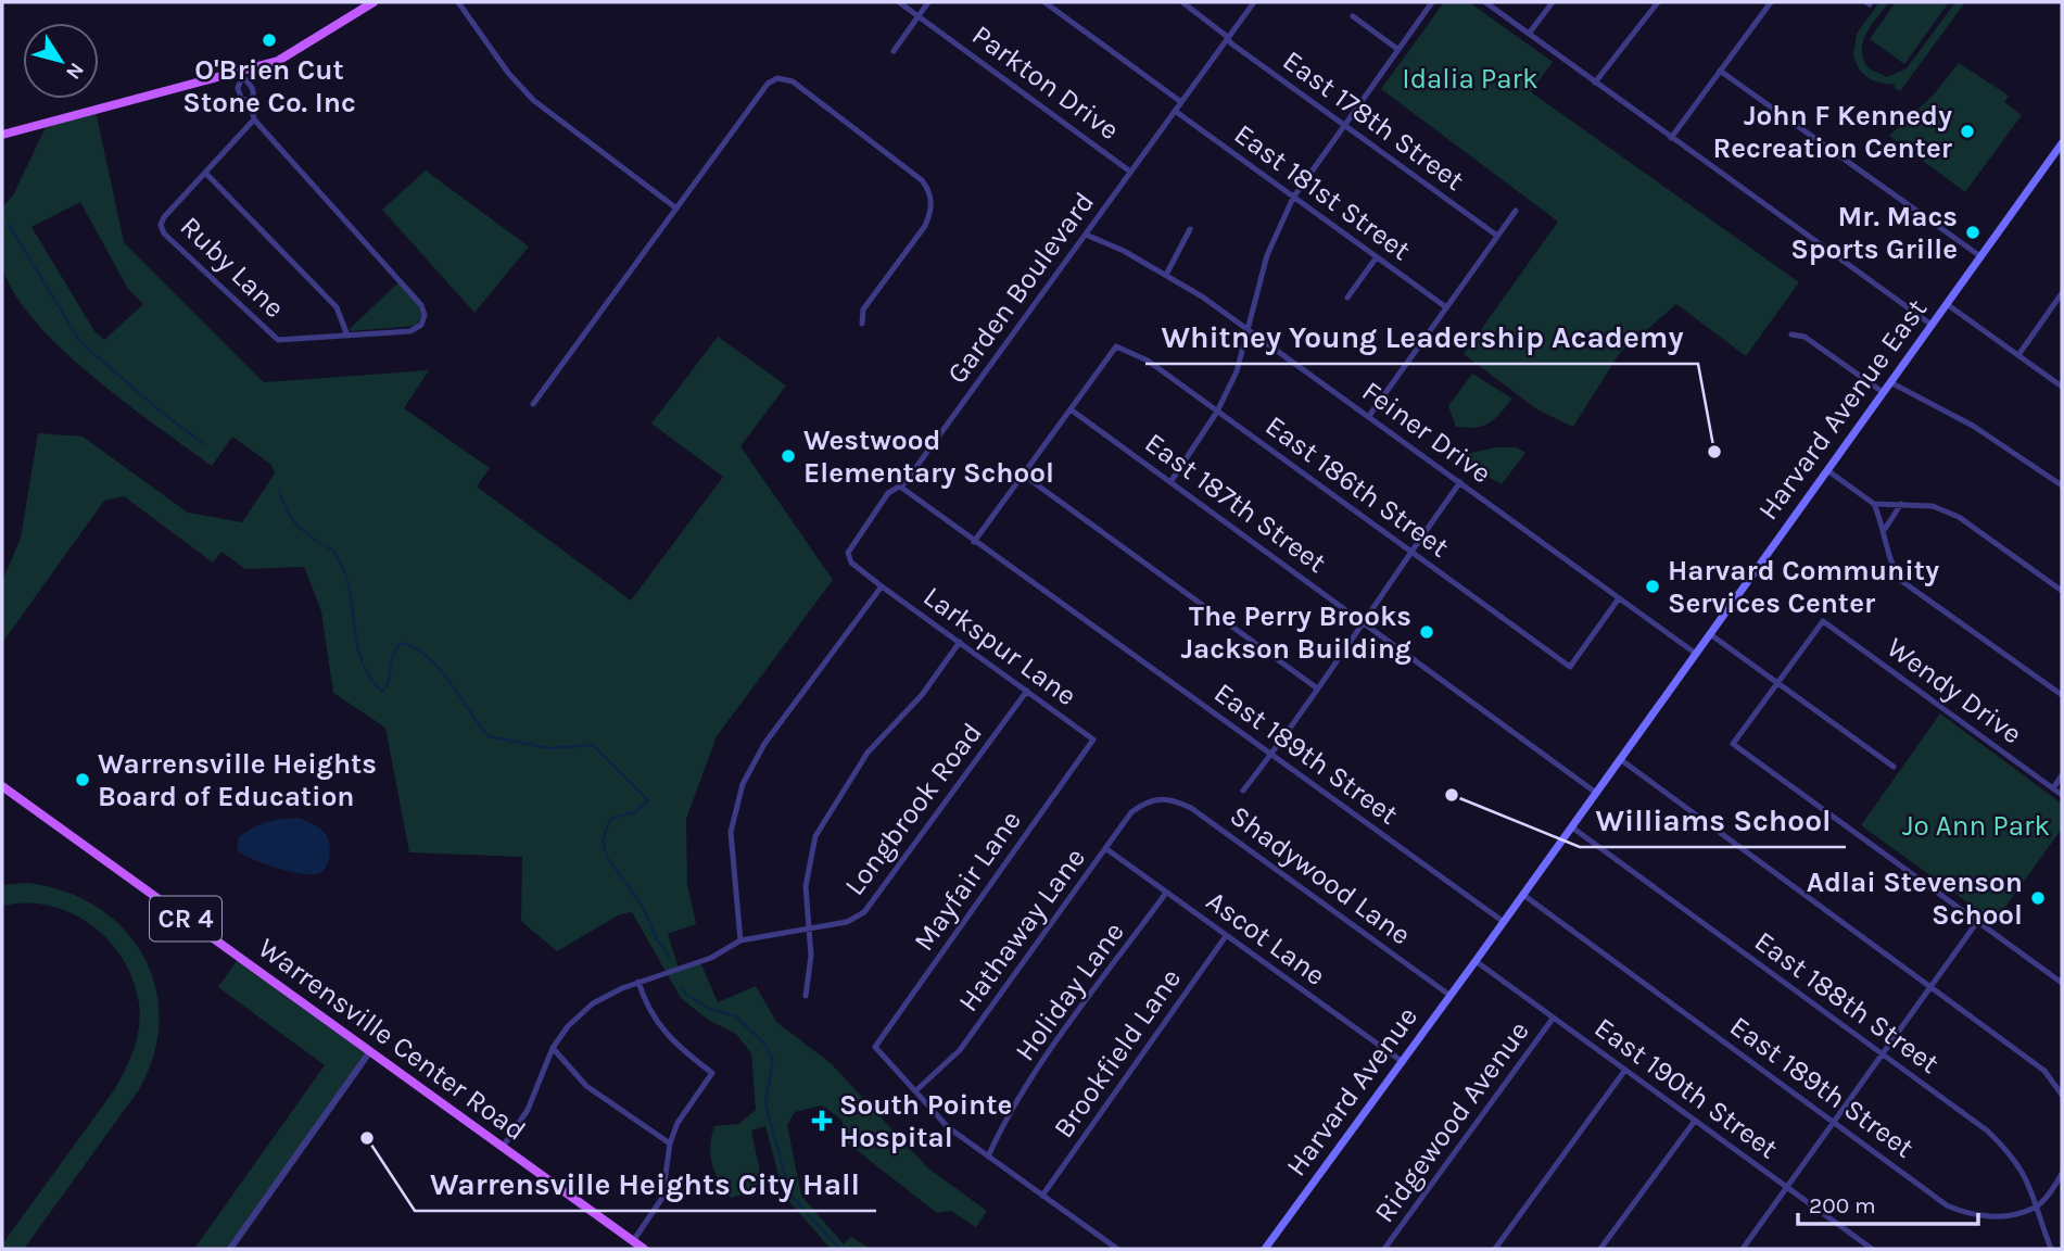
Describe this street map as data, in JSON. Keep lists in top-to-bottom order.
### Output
{
  "streets": {
    "main road": [
      "Harvard Avenue East",
      "CR 4",
      "Warrensville Center Road",
      "Harvard Avenue"
    ],
    "street": [
      "Parkton Drive",
      "East 178th Street",
      "East 181st Street",
      "Ruby Lane",
      "Garden Boulevard",
      "Feiner Drive",
      "East 186th Street",
      "East 187th Street",
      "Larkspur Lane",
      "Wendy Drive",
      "East 189th Street",
      "Longbrook Road",
      "Shadywood Lane",
      "Mayfair Lane",
      "Hathaway Lane",
      "Ascot Lane",
      "Holiday Lane",
      "East 188th Street",
      "Brookfield Lane",
      "East 190th Street",
      "Ridgewood Avenue"
    ]
  },
  "crossings": [
    ["Parkton Drive", "Garden Boulevard"],
    ["East 178th Street", "Garden Boulevard"],
    ["East 181st Street", "Garden Boulevard"],
    ["Garden Boulevard", "Feiner Drive"],
    ["Garden Boulevard", "Larkspur Lane"],
    ["Garden Boulevard", "East 189th Street"],
    ["Harvard Avenue East", "Feiner Drive"],
    ["Harvard Avenue East", "East 187th Street"],
    ["Harvard Avenue East", "East 189th Street"],
    ["Harvard Avenue East", "East 188th Street"],
    ["Harvard Avenue East", "East 190th Street"],
    ["Harvard Avenue East", "Harvard Avenue"],
    ["Feiner Drive", "East 186th Street"],
    ["East 186th Street", "East 187th Street"],
    ["Larkspur Lane", "Longbrook Road"],
    ["Larkspur Lane", "Mayfair Lane"],
    ["East 189th Street", "East 188th Street"],
    ["Longbrook Road", "Warrensville Center Road"],
    ["Shadywood Lane", "Hathaway Lane"],
    ["Shadywood Lane", "Harvard Avenue"],
    ["Mayfair Lane", "Hathaway Lane"],
    ["Hathaway Lane", "Ascot Lane"],
    ["Ascot Lane", "Holiday Lane"],
    ["Ascot Lane", "Brookfield Lane"],
    ["Ascot Lane", "Harvard Avenue"],
    ["East 190th Street", "Harvard Avenue"],
    ["East 190th Street", "Ridgewood Avenue"]
  ],
  "parks": ["Idalia Park", "Jo Ann Park"],
  "places": {
    "other": [
      "O'Brien Cut Stone Co. Inc",
      "John F Kennedy Recreation Center",
      "Mr. Macs Sports Grille",
      "Whitney Young Leadership Academy",
      "Westwood Elementary School",
      "Harvard Community Services Center",
      "The Perry Brooks Jackson Building",
      "Warrensville Heights Board of Education",
      "Williams School",
      "Adlai Stevenson School",
      "Warrensville Heights City Hall"
    ],
    "health": ["South Pointe Hospital"]
  },
  "scale_bar": "200 m",
  "north": "bottom right"
}
